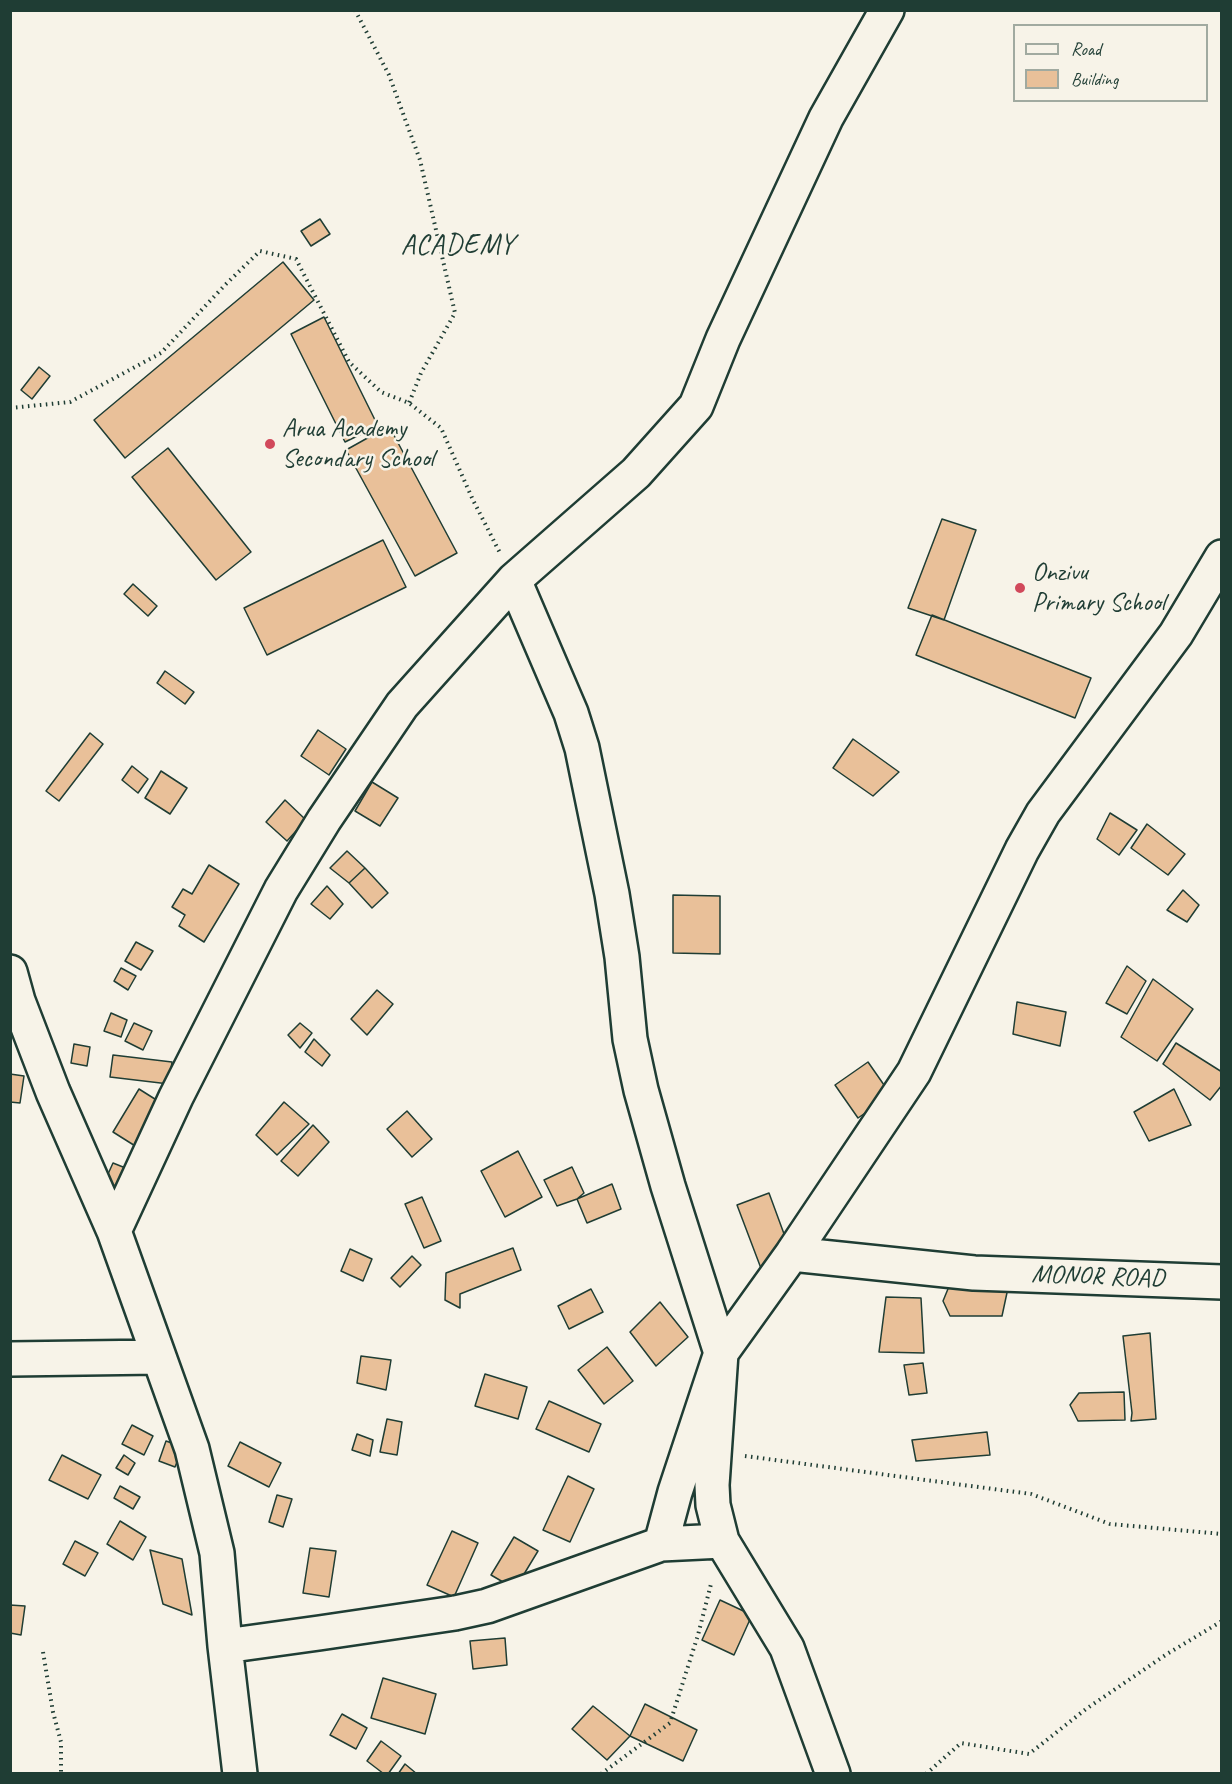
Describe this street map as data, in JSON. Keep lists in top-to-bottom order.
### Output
{
  "streets": {
    "street": ["MONOR ROAD"]
  },
  "districts": ["ACADEMY"],
  "places": ["Arua Academy Secondary School", "Onzivu Primary School"],
  "legend": ["Road", "Building"]
}
